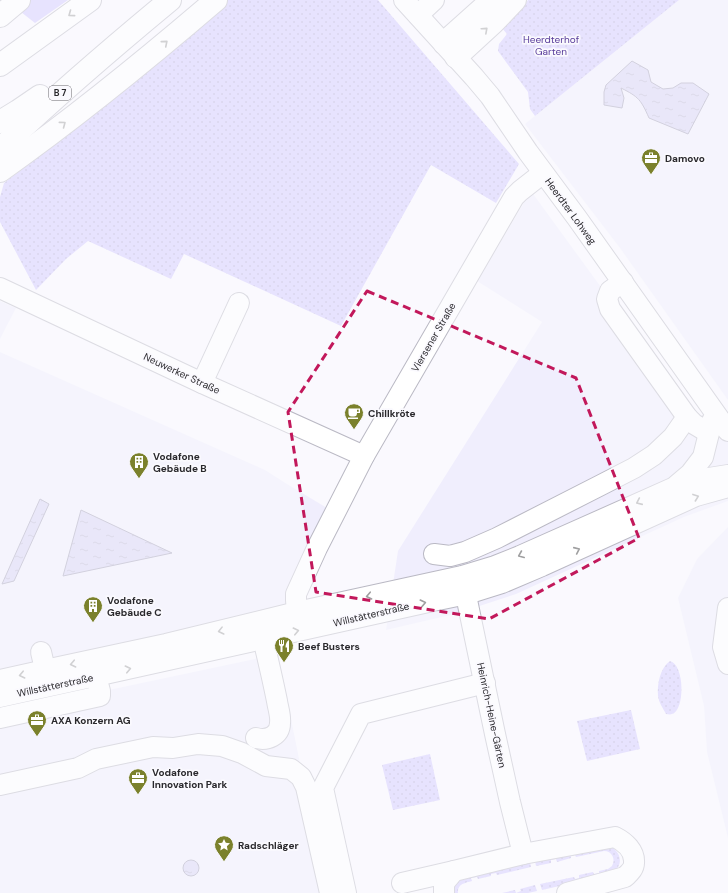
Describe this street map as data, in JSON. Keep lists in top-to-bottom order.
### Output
{
  "streets": {
    "highway": ["B 7"],
    "street": [
      "Heerdter Lohweg",
      "Viersener Straße",
      "Neuwerker Straße",
      "Willstätterstraße",
      "Heinrich-Heine-Gärten"
    ]
  },
  "crossings": [
    ["Heerdter Lohweg", "Viersener Straße"],
    ["Heerdter Lohweg", "Willstätterstraße"],
    ["Viersener Straße", "Neuwerker Straße"],
    ["Viersener Straße", "Willstätterstraße"],
    ["Willstätterstraße", "Heinrich-Heine-Gärten"]
  ],
  "parks": ["Heerdterhof Garten"],
  "places": {
    "office": ["Damovo", "AXA Konzern AG", "Vodafone Innovation Park"],
    "cafe": ["Chillkröte"],
    "building": ["Vodafone Gebäude B", "Vodafone Gebäude C"],
    "restaurant": ["Beef Busters"],
    "place": ["Radschläger"]
  }
}
